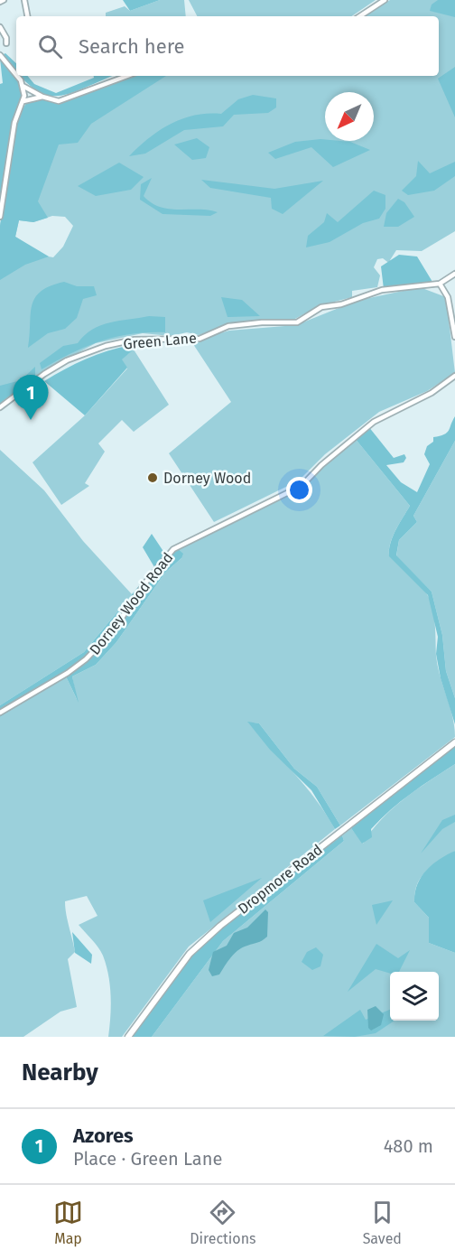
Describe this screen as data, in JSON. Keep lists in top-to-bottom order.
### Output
{
  "streets": {
    "street": ["Green Lane", "Dorney Wood Road", "Dropmore Road"]
  },
  "places": ["Dorney Wood"],
  "north": "bottom left",
  "page": {
    "search": "Search here",
    "pins": "1",
    "heading": "Nearby",
    "list": [
      {
        "mark": "1",
        "name": "Azores",
        "note": "Place · Green Lane",
        "value": "480 m"
      }
    ],
    "nav": ["Map", "Directions", "Saved"]
  }
}
